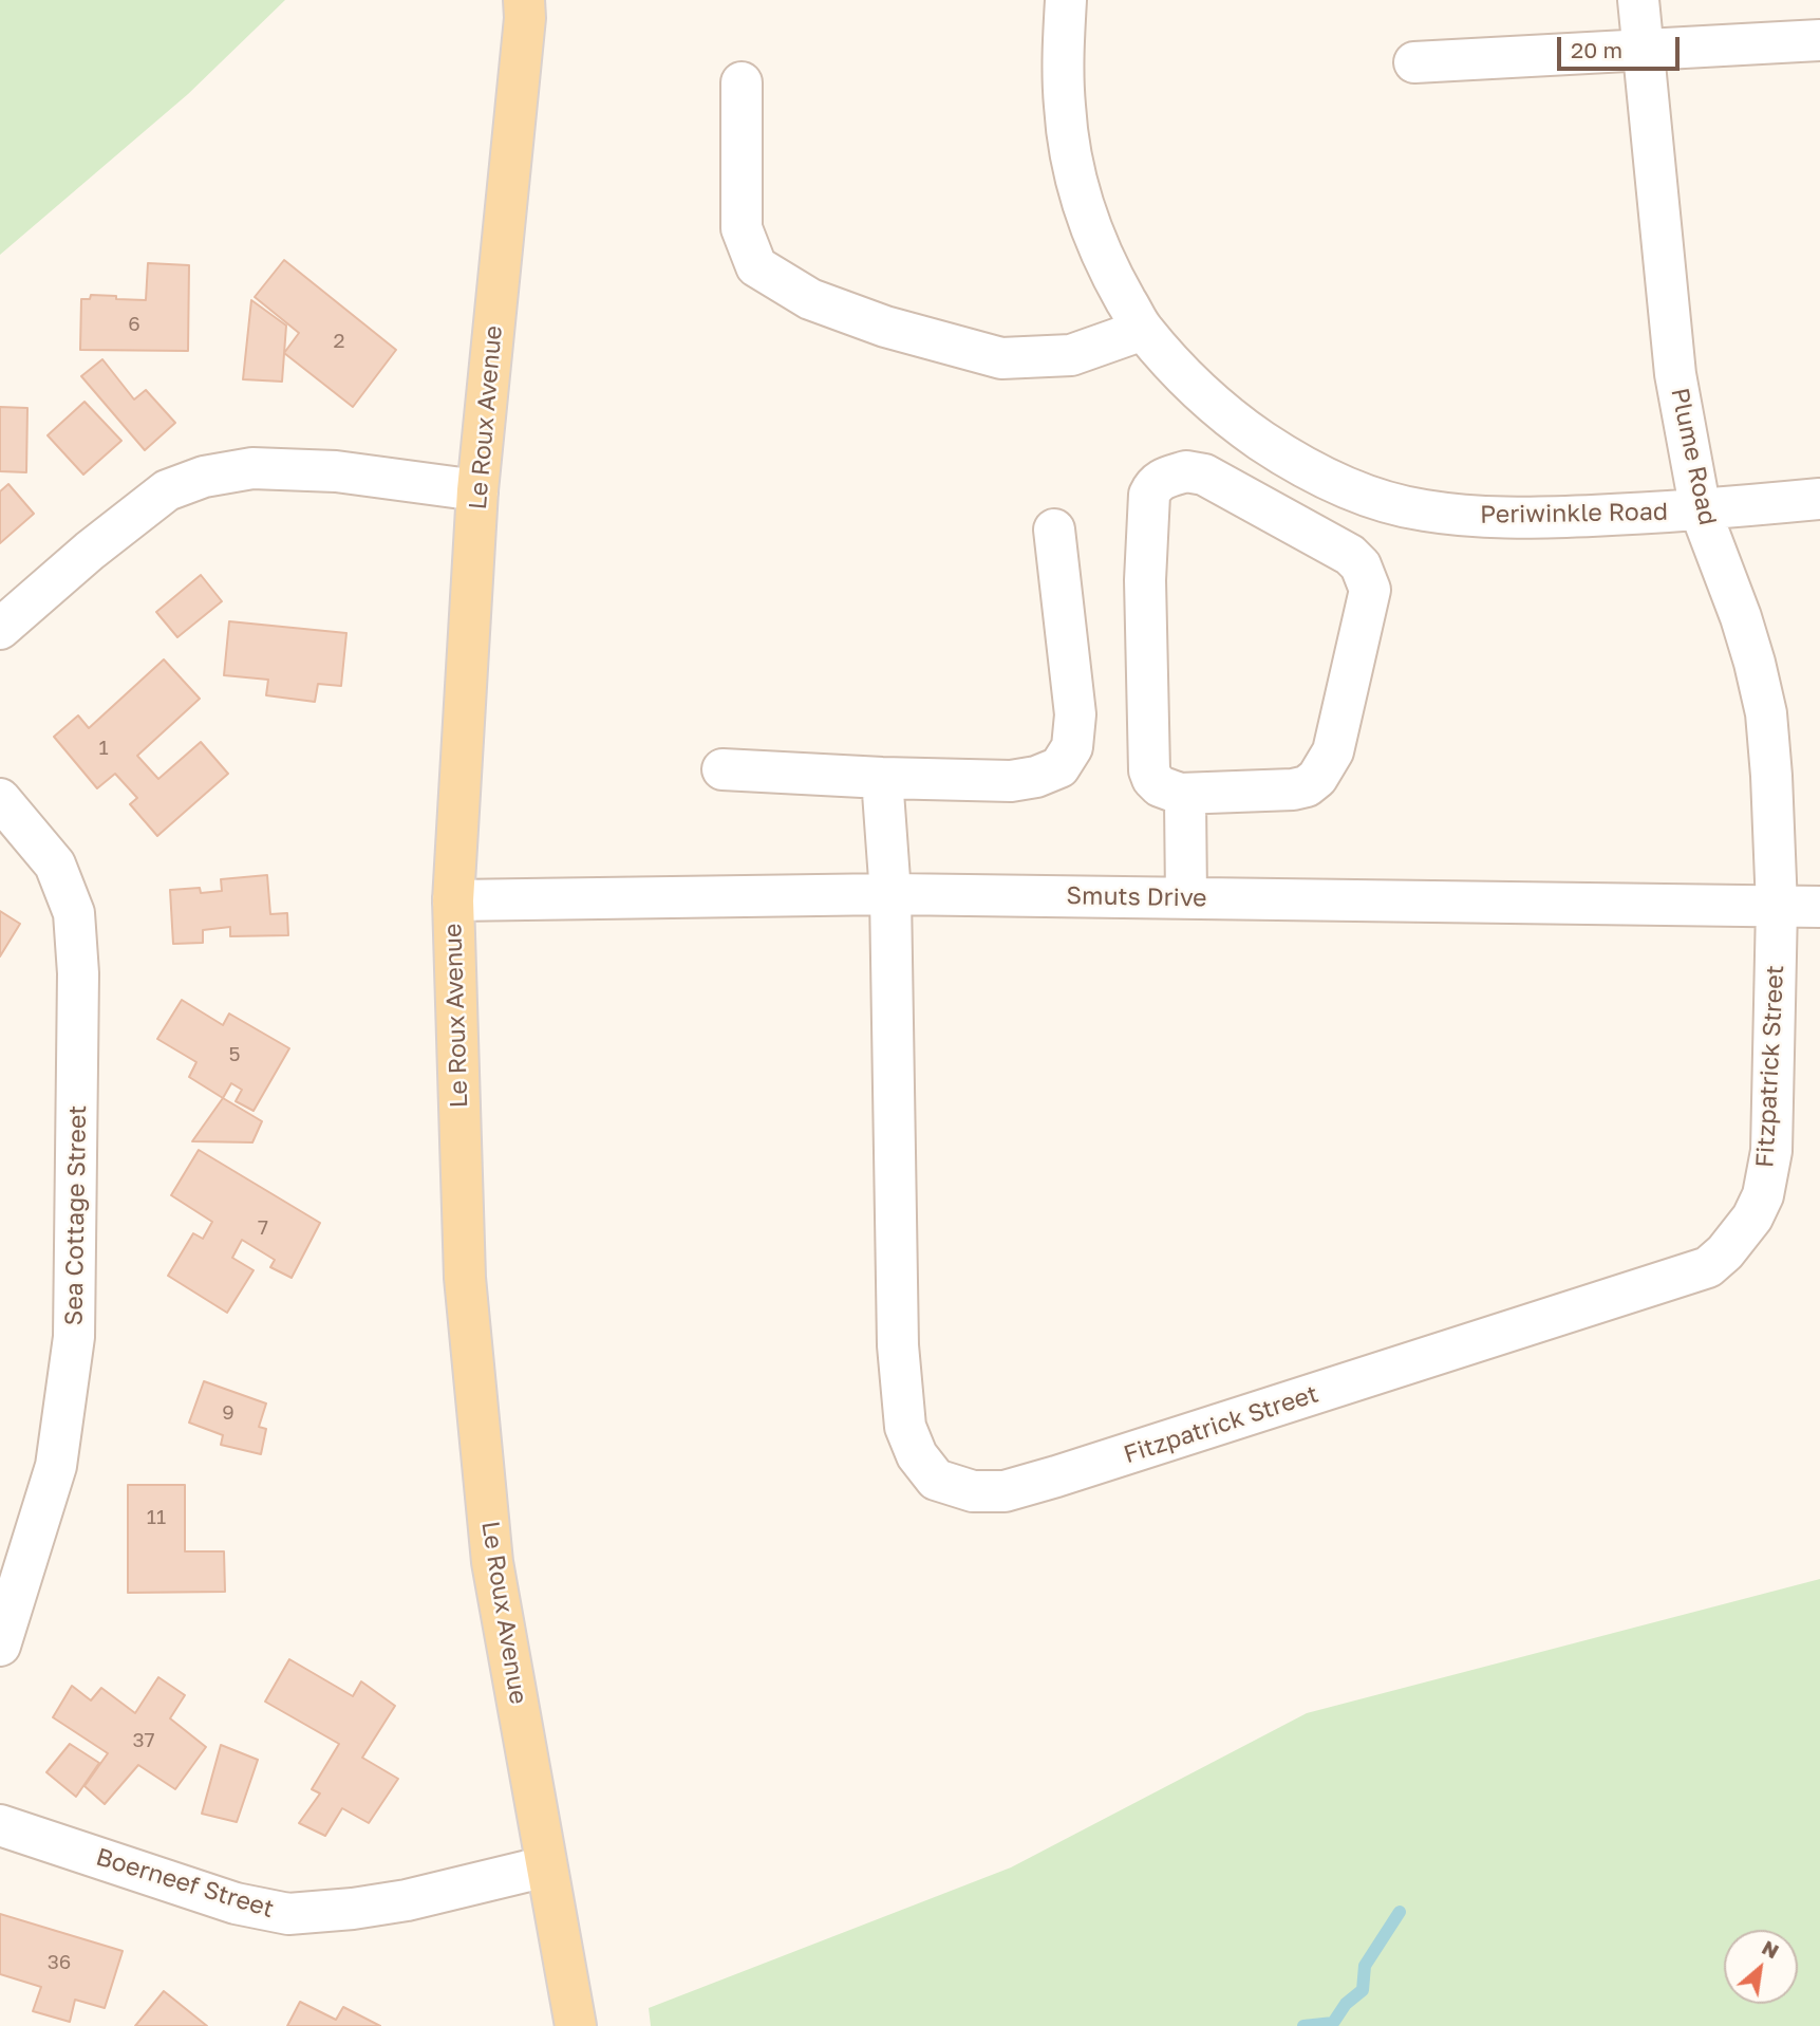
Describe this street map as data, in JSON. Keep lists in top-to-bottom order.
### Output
{
  "streets": {
    "main road": ["Le Roux Avenue"],
    "street": [
      "Plume Road",
      "Periwinkle Road",
      "Smuts Drive",
      "Fitzpatrick Street",
      "Sea Cottage Street",
      "Boerneef Street"
    ]
  },
  "crossings": [
    ["Le Roux Avenue", "Smuts Drive"],
    ["Le Roux Avenue", "Boerneef Street"],
    ["Plume Road", "Periwinkle Road"],
    ["Plume Road", "Smuts Drive"],
    ["Plume Road", "Fitzpatrick Street"],
    ["Smuts Drive", "Fitzpatrick Street"]
  ],
  "house_numbers": [
    "6",
    "2",
    "1",
    "5",
    "7",
    "9",
    "11",
    "37",
    "36"
  ],
  "scale_bar": "20 m",
  "north": "top right"
}
